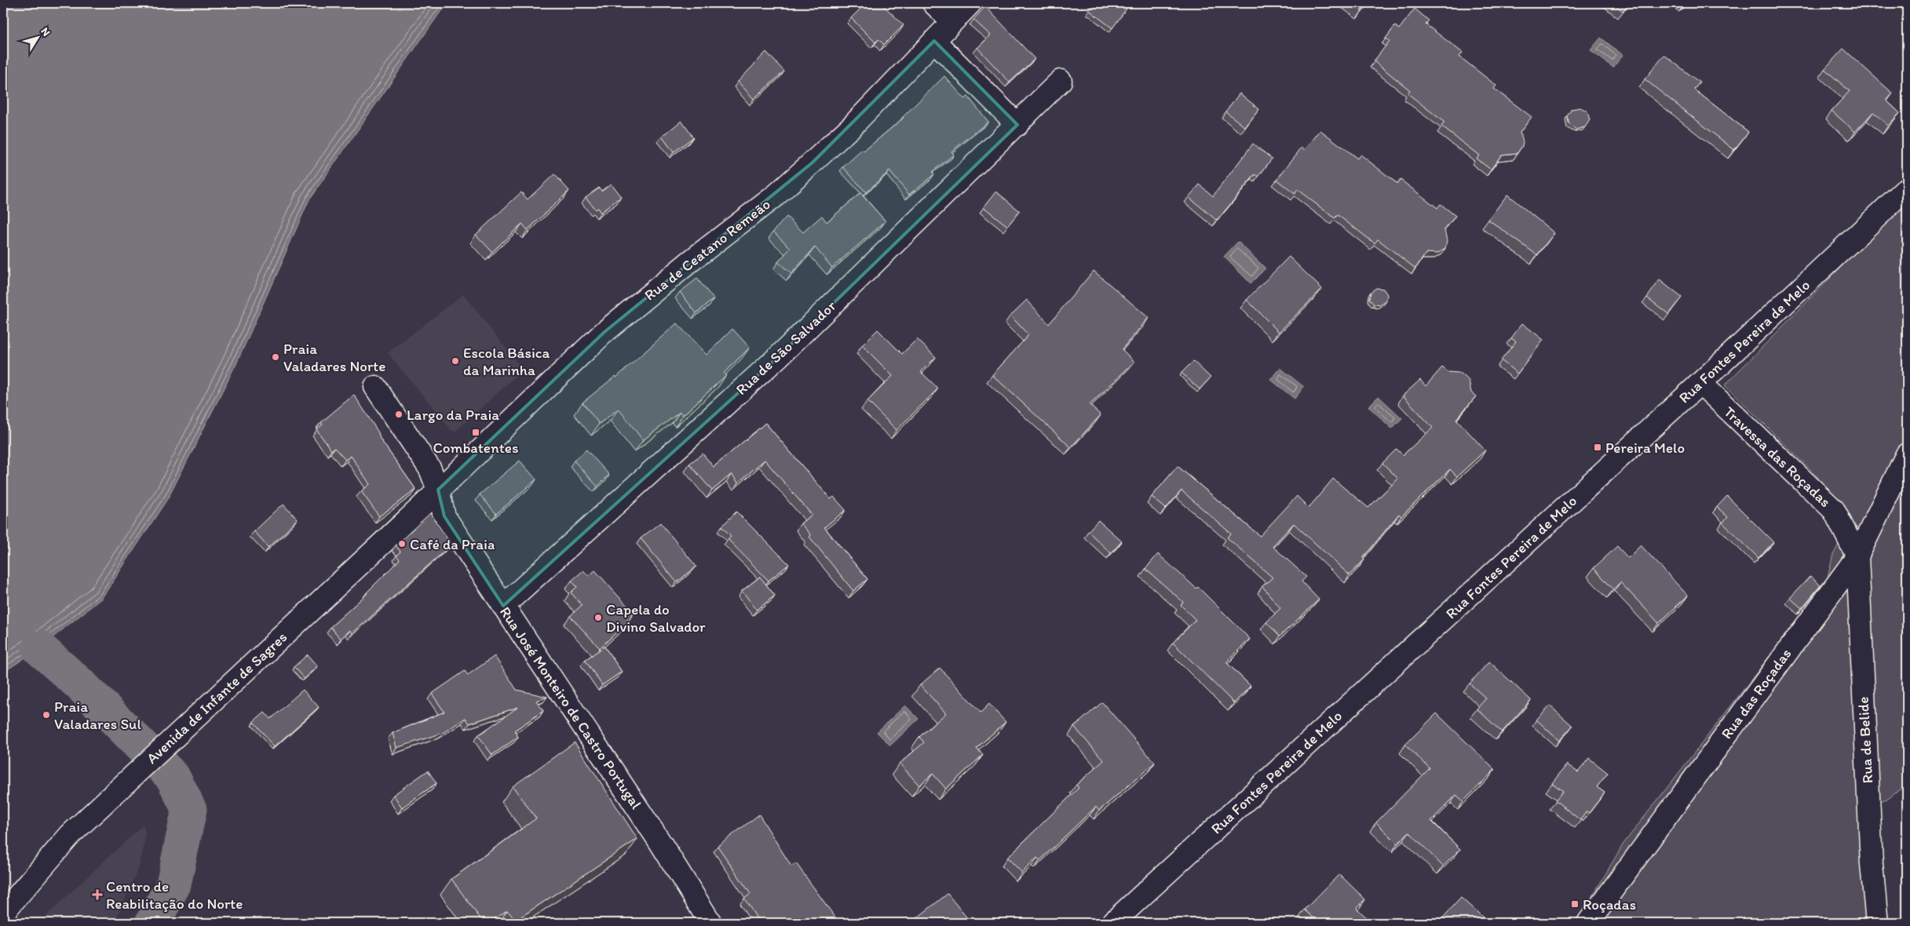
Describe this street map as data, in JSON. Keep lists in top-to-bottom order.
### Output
{
  "streets": {
    "street": [
      "Rua de Ceatano Remeão",
      "Rua Fontes Pereira de Melo",
      "Rua de São Salvador",
      "Travessa das Roçadas",
      "Rua das Roçadas",
      "Avenida de Infante de Sagres",
      "Rua José Monteiro de Castro Portugal",
      "Rua de Belide"
    ]
  },
  "crossings": [
    ["Rua de Ceatano Remeão", "Avenida de Infante de Sagres"],
    ["Rua de Ceatano Remeão", "Rua José Monteiro de Castro Portugal"],
    ["Rua Fontes Pereira de Melo", "Travessa das Roçadas"],
    ["Rua de São Salvador", "Rua José Monteiro de Castro Portugal"],
    ["Travessa das Roçadas", "Rua das Roçadas"],
    ["Travessa das Roçadas", "Rua de Belide"],
    ["Rua das Roçadas", "Rua de Belide"],
    ["Avenida de Infante de Sagres", "Rua José Monteiro de Castro Portugal"]
  ],
  "places": {
    "other": [
      "Praia Valadares Norte",
      "Escola Básica da Marinha",
      "Largo da Praia",
      "Café da Praia",
      "Capela do Divino Salvador",
      "Praia Valadares Sul"
    ],
    "transit": ["Combatentes", "Pereira Melo", "Roçadas"],
    "health": ["Centro de Reabilitação do Norte"]
  },
  "north": "top right"
}
